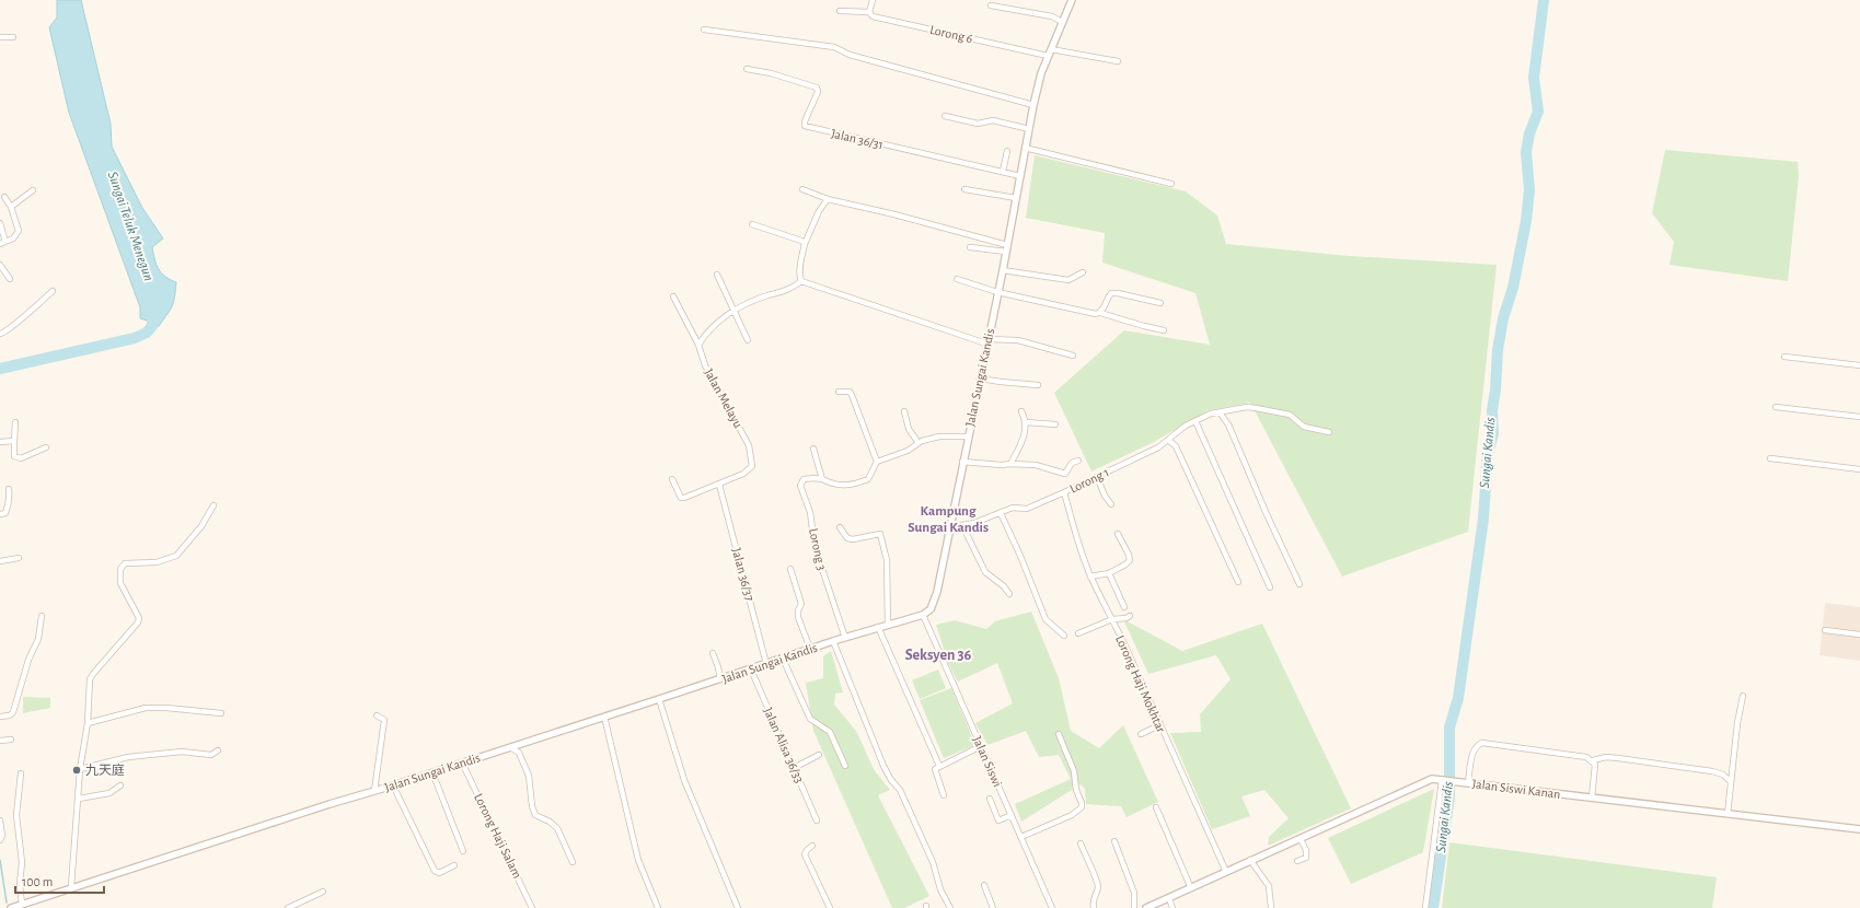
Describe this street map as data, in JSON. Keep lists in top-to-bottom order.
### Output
{
  "streets": {
    "street": [
      "Lorong 6",
      "Jalan 36/31",
      "Jalan Sungai Kandis",
      "Jalan Melayu",
      "Lorong 1",
      "Lorong 3",
      "Jalan 36/37",
      "Lorong Haji Mokhtar",
      "Jalan Alisa 36/33",
      "Jalan Siswi",
      "Jalan Siswi Kanan",
      "Lorong Haji Salam"
    ]
  },
  "crossings": [
    ["Lorong 6", "Jalan Sungai Kandis"],
    ["Jalan 36/31", "Jalan Sungai Kandis"],
    ["Jalan Sungai Kandis", "Lorong 1"],
    ["Jalan Sungai Kandis", "Lorong 3"],
    ["Jalan Sungai Kandis", "Jalan 36/37"],
    ["Jalan Sungai Kandis", "Jalan Alisa 36/33"],
    ["Jalan Sungai Kandis", "Jalan Siswi"],
    ["Jalan Sungai Kandis", "Lorong Haji Salam"],
    ["Jalan Melayu", "Jalan 36/37"],
    ["Lorong 1", "Lorong Haji Mokhtar"],
    ["Lorong Haji Mokhtar", "Jalan Siswi Kanan"]
  ],
  "districts": ["Kampung Sungai Kandis", "Seksyen 36"],
  "water": ["Sungai Teluk Menegun", "Sungai Kandis"],
  "places": ["九天庭"],
  "scale_bar": "100 m"
}
